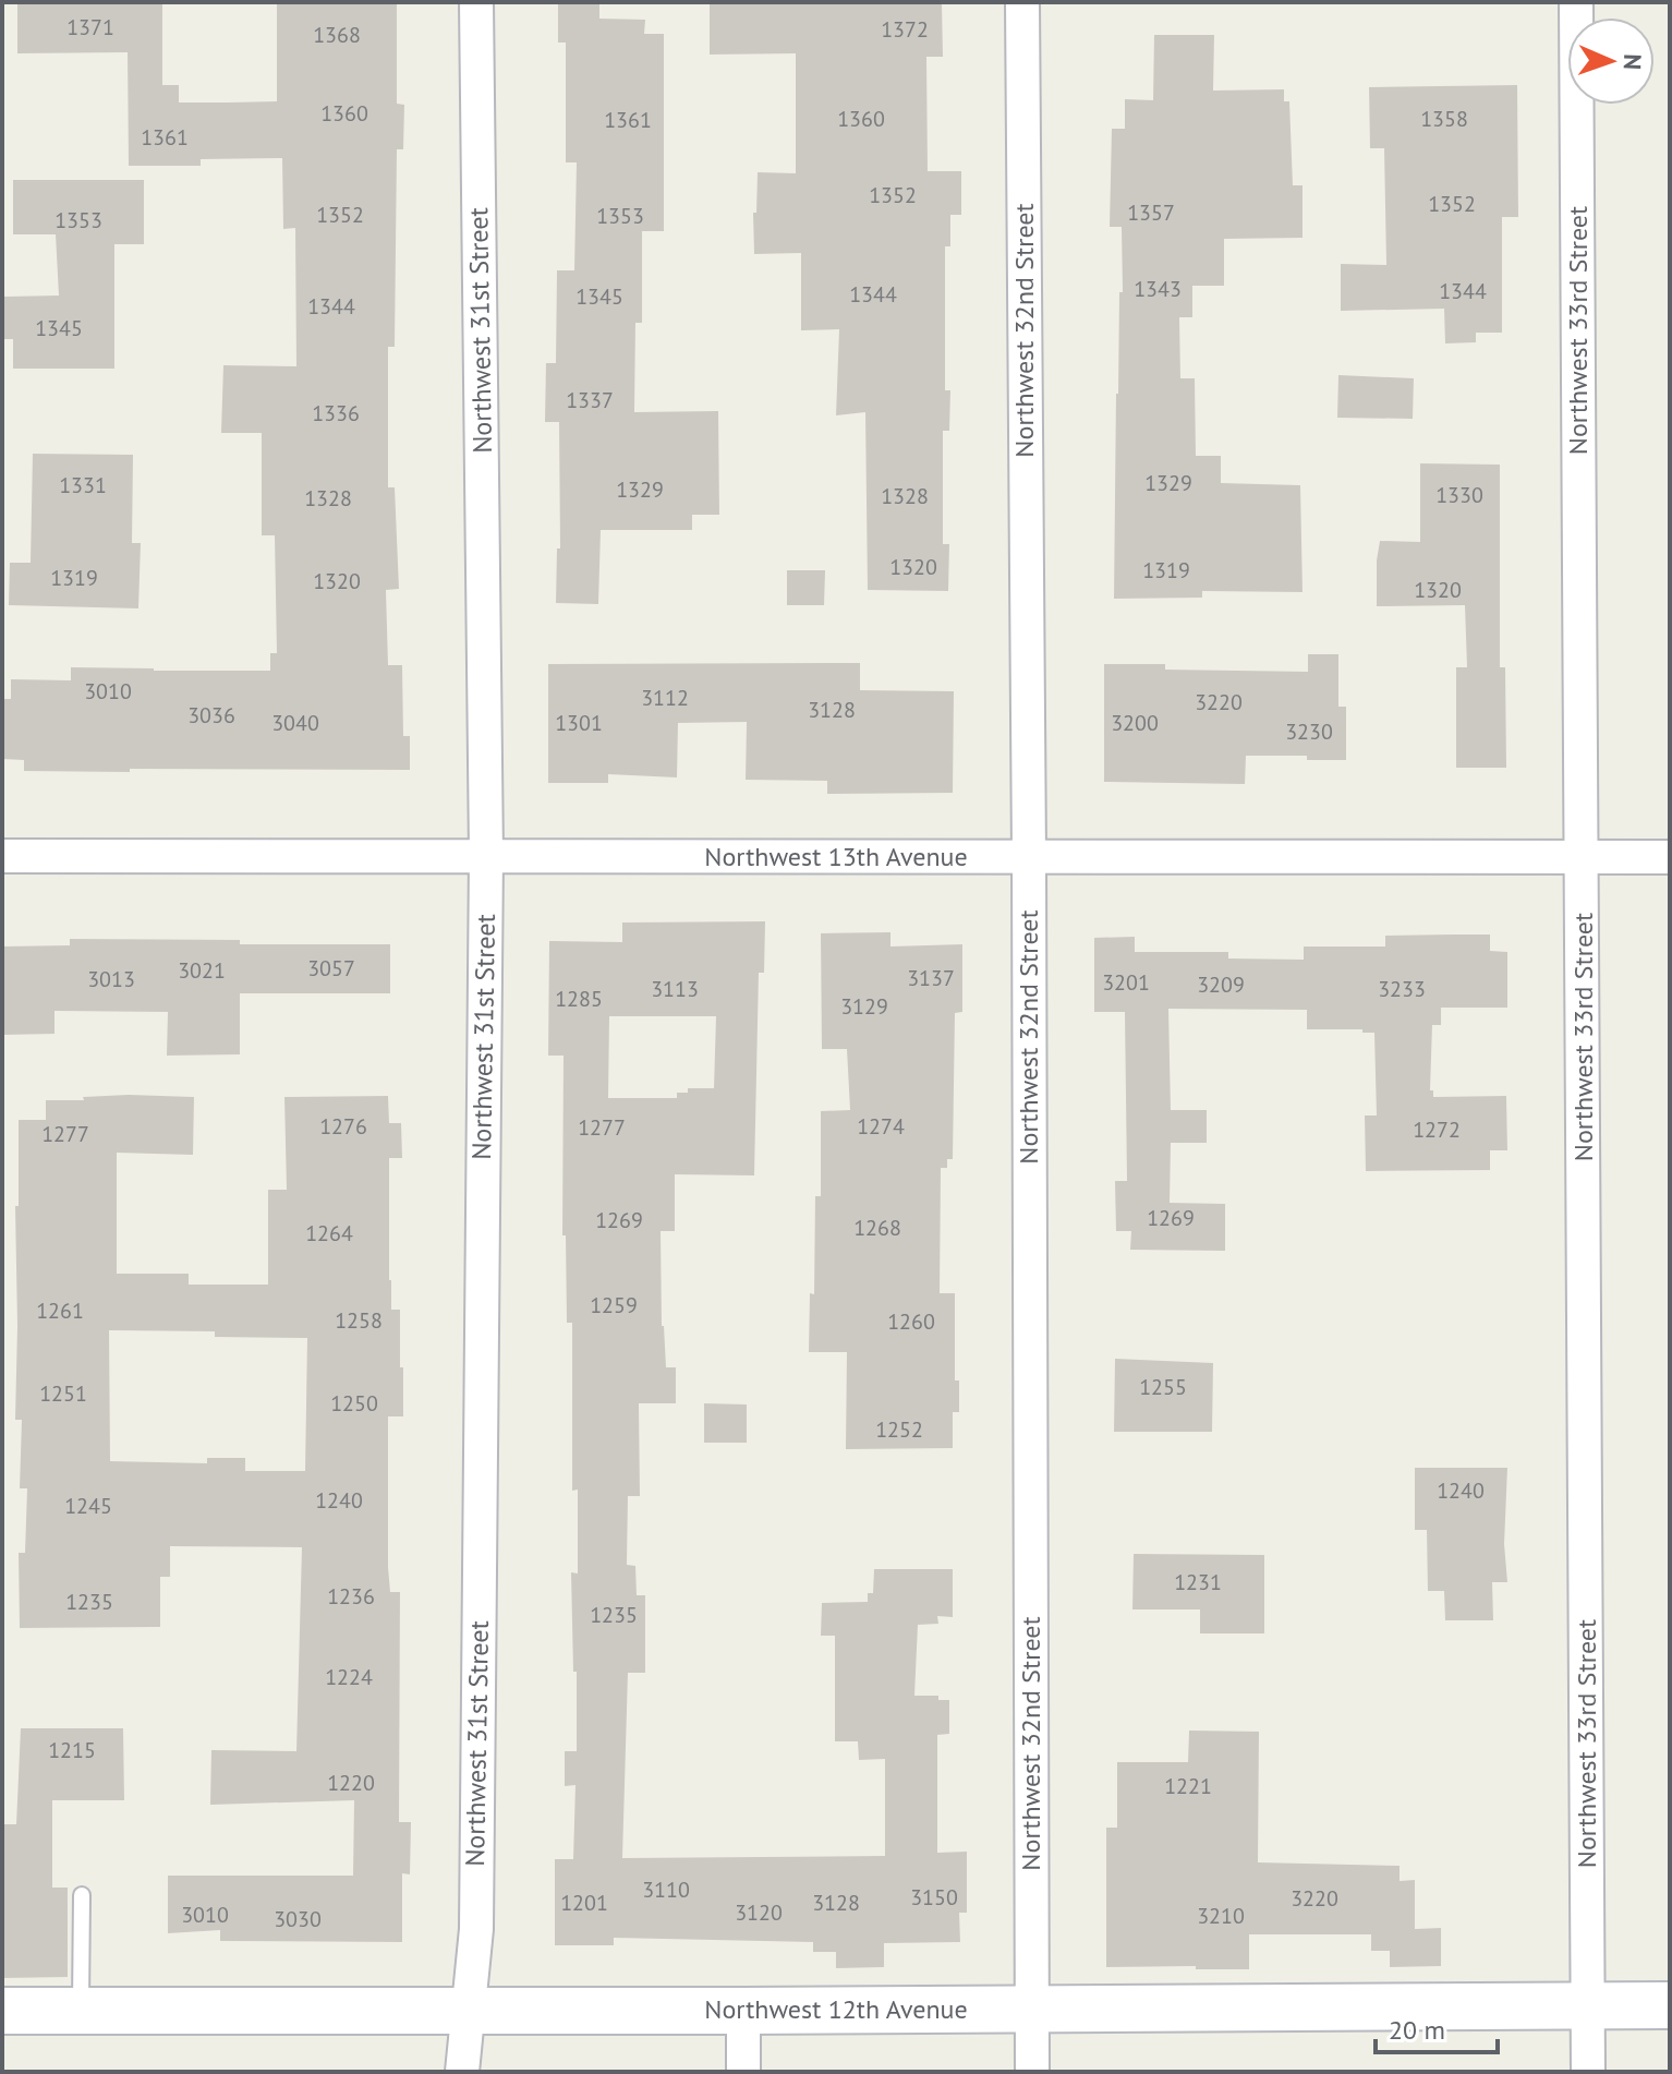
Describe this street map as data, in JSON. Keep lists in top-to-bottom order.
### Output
{
  "streets": {
    "main road": ["Northwest 12th Avenue"],
    "street": [
      "Northwest 31st Street",
      "Northwest 32nd Street",
      "Northwest 33rd Street",
      "Northwest 13th Avenue"
    ]
  },
  "crossings": [
    ["Northwest 31st Street", "Northwest 13th Avenue"],
    ["Northwest 31st Street", "Northwest 12th Avenue"],
    ["Northwest 32nd Street", "Northwest 13th Avenue"],
    ["Northwest 32nd Street", "Northwest 12th Avenue"],
    ["Northwest 33rd Street", "Northwest 13th Avenue"],
    ["Northwest 33rd Street", "Northwest 12th Avenue"]
  ],
  "house_numbers": [
    "1371",
    "1372",
    "1368",
    "1360",
    "1360",
    "1358",
    "1361",
    "1361",
    "1352",
    "1352",
    "1357",
    "1352",
    "1353",
    "1353",
    "1343",
    "1344",
    "1344",
    "1345",
    "1344",
    "1345",
    "1337",
    "1336",
    "1329",
    "1331",
    "1329",
    "1330",
    "1328",
    "1328",
    "1320",
    "1319",
    "1319",
    "1320",
    "1320",
    "3010",
    "3112",
    "3220",
    "3128",
    "3036",
    "3040",
    "1301",
    "3200",
    "3230",
    "3057",
    "3021",
    "3137",
    "3013",
    "3201",
    "3209",
    "3113",
    "3233",
    "1285",
    "3129",
    "1276",
    "1274",
    "1277",
    "1272",
    "1277",
    "1269",
    "1269",
    "1268",
    "1264",
    "1259",
    "1261",
    "1258",
    "1260",
    "1255",
    "1251",
    "1250",
    "1252",
    "1240",
    "1240",
    "1245",
    "1231",
    "1236",
    "1235",
    "1235",
    "1224",
    "1215",
    "1220",
    "1221",
    "3110",
    "3150",
    "3220",
    "1201",
    "3128",
    "3120",
    "3010",
    "3210",
    "3030"
  ],
  "scale_bar": "20 m",
  "north": "right"
}
